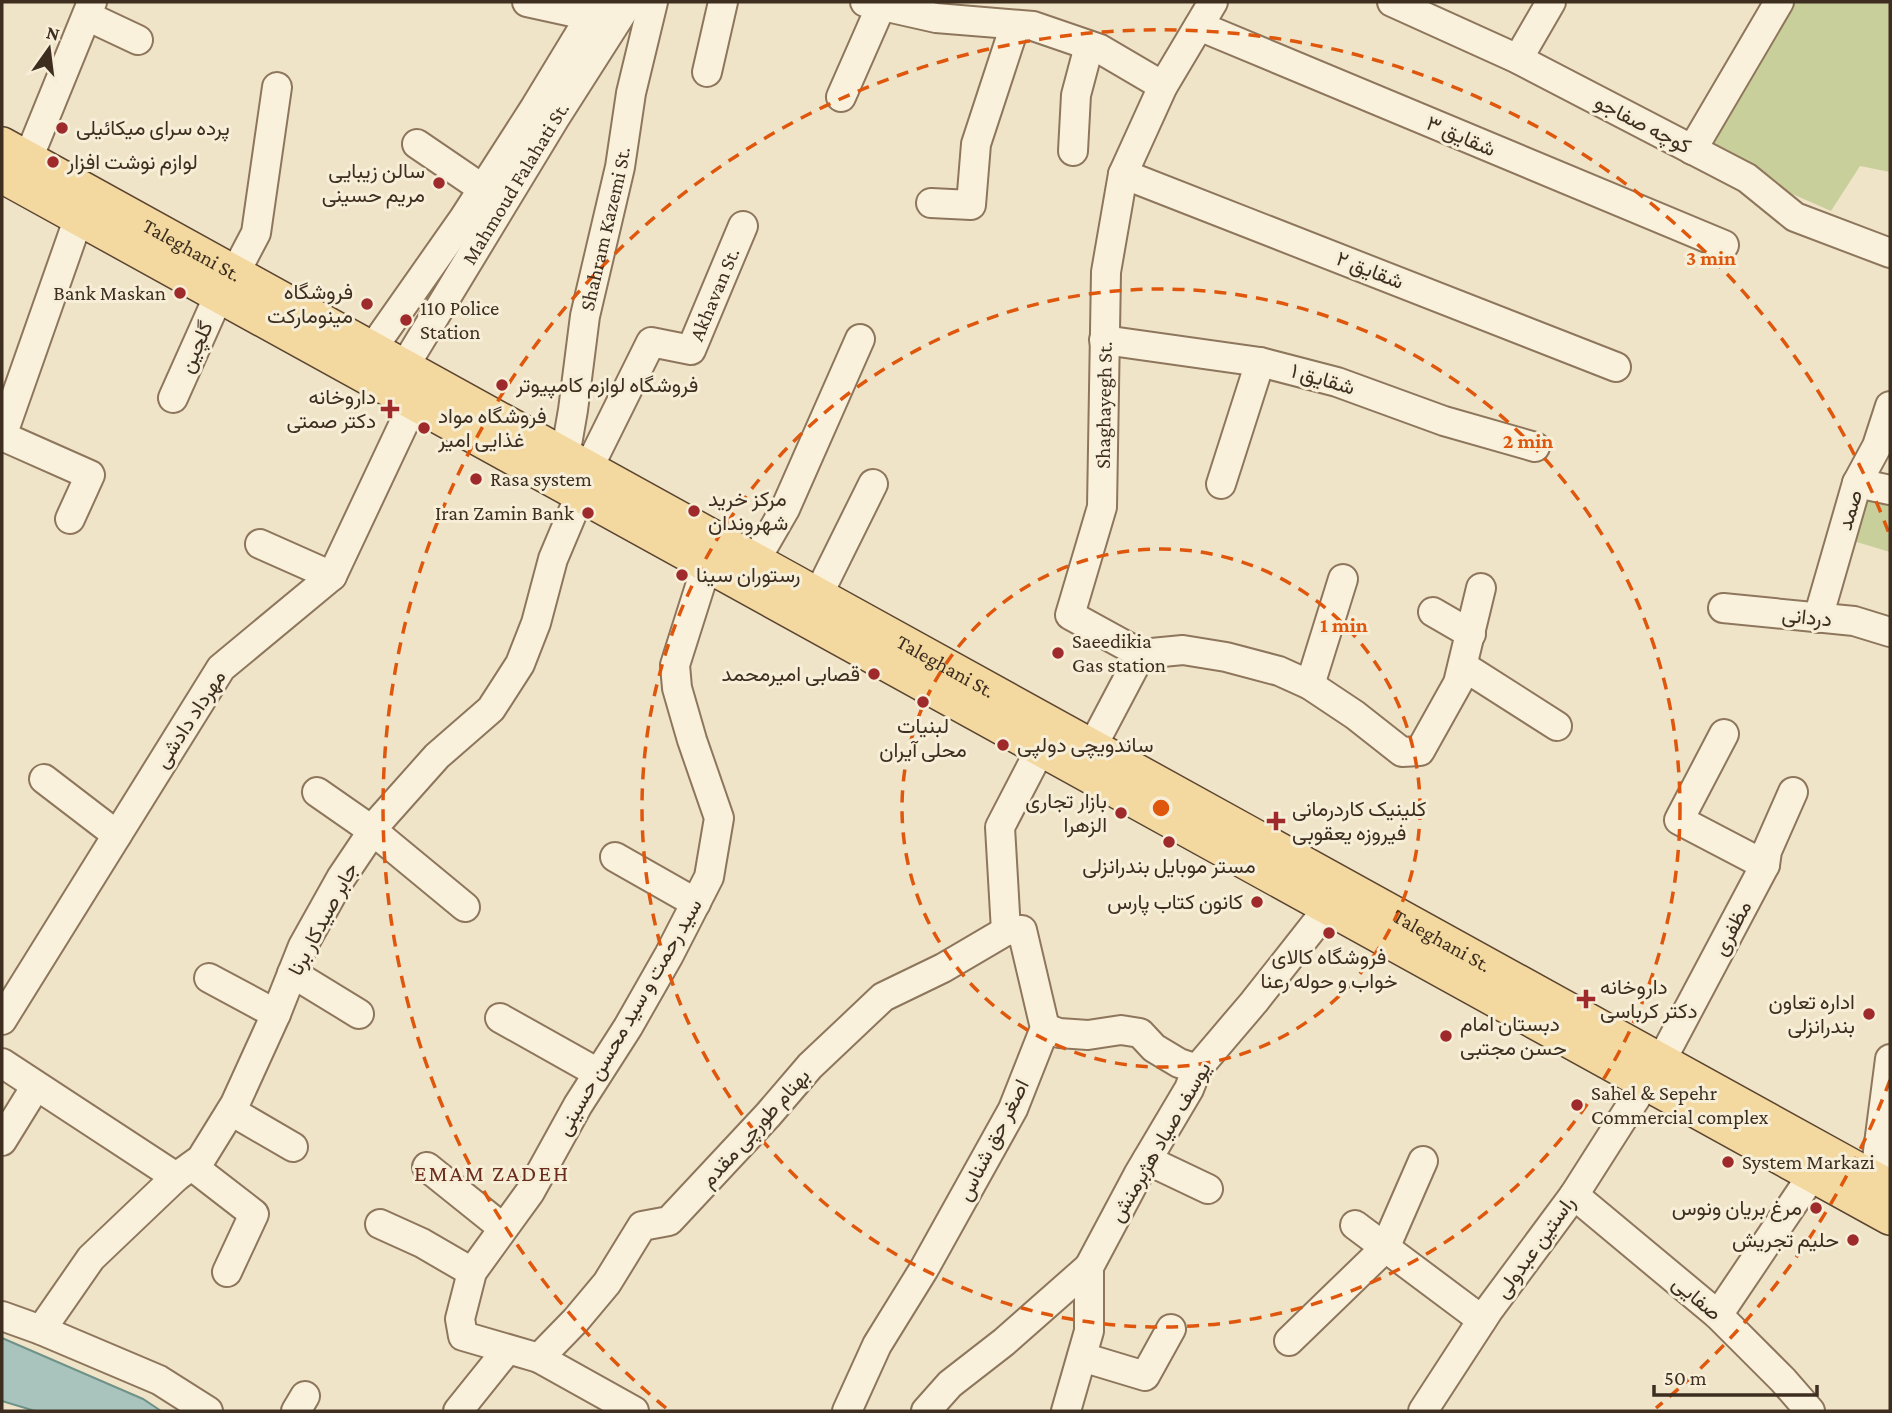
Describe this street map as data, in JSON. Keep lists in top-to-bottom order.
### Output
{
  "streets": {
    "main road": ["Taleghani St."],
    "street": [
      "کوچه صفاجو",
      "شقایق ۳",
      "Mahmoud Falahati St.",
      "Shahram Kazemi St.",
      "شقایق ۲",
      "Akhavan St.",
      "گلچین",
      "شقایق ۱",
      "Shaghayegh St.",
      "صمد",
      "دردانی",
      "مهرداد دادشی",
      "جابر صیدکار برنا",
      "مظفری",
      "سید رحمت و سید محسن حسینی",
      "بهنام طورچی مقدم",
      "اصغر حق شناس",
      "یوسف صیاد هژبرمنش",
      "راستین عبدولی",
      "صفایی"
    ]
  },
  "crossings": [
    ["شقایق ۳", "Shaghayegh St."],
    ["Mahmoud Falahati St.", "Taleghani St."],
    ["Mahmoud Falahati St.", "مهرداد دادشی"],
    ["Shahram Kazemi St.", "Taleghani St."],
    ["Shahram Kazemi St.", "Akhavan St."],
    ["Shahram Kazemi St.", "جابر صیدکار برنا"],
    ["Taleghani St.", "Akhavan St."],
    ["Taleghani St.", "گلچین"],
    ["Taleghani St.", "مهرداد دادشی"],
    ["Taleghani St.", "جابر صیدکار برنا"],
    ["Taleghani St.", "مظفری"],
    ["Taleghani St.", "سید رحمت و سید محسن حسینی"],
    ["Taleghani St.", "یوسف صیاد هژبرمنش"],
    ["Taleghani St.", "راستین عبدولی"],
    ["شقایق ۲", "Shaghayegh St."],
    ["Akhavan St.", "جابر صیدکار برنا"],
    ["شقایق ۱", "Shaghayegh St."],
    ["صمد", "دردانی"],
    ["مظفری", "راستین عبدولی"],
    ["سید رحمت و سید محسن حسینی", "بهنام طورچی مقدم"],
    ["راستین عبدولی", "صفایی"]
  ],
  "districts": ["EMAM ZADEH"],
  "places": {
    "other": [
      "پرده سرای میکائیلی",
      "لوازم نوشت افزار",
      "سالن زیبایی مریم حسینی",
      "Bank Maskan",
      "فروشگاه مینومارکت",
      "110 Police Station",
      "فروشگاه لوازم کامپیوتر",
      "فروشگاه مواد غذایی امیر",
      "Rasa system",
      "مرکز خرید شهروندان",
      "Iran Zamin Bank",
      "رستوران سینا",
      "Saeedikia Gas station",
      "قصابی امیرمحمد",
      "لبنیات محلی آیران",
      "ساندویچی دولپی",
      "بازار تجاری الزهرا",
      "مستر موبایل بندرانزلی",
      "کانون کتاب پارس",
      "فروشگاه کالای خواب و حوله رعنا",
      "اداره تعاون بندرانزلی",
      "دبستان امام حسن مجتبی",
      "Sahel & Sepehr Commercial complex",
      "System Markazi",
      "مرغ بریان ونوس",
      "حلیم تجریش"
    ],
    "health": ["داروخانه دکتر صمتی", "کلینیک کاردرمانی فیروزه یعقوبی", "داروخانه دکتر کرباسی"]
  },
  "scale_bar": "50 m",
  "north": "top",
  "rings": ["3 min", "2 min", "1 min"]
}
